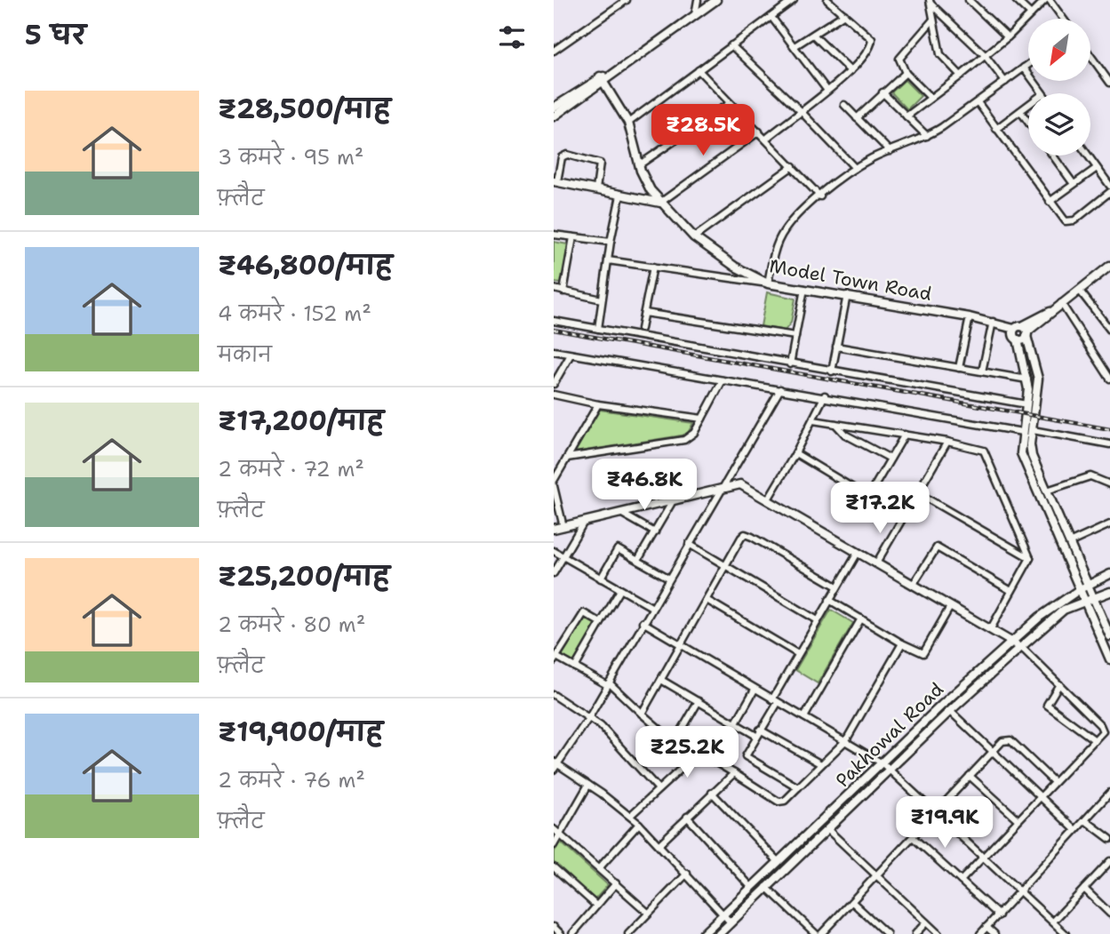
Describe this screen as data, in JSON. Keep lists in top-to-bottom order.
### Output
{
  "streets": {
    "street": ["Model Town Road", "Pakhowal Road"]
  },
  "north": "bottom left",
  "page": {
    "heading": "5 घर",
    "list": [
      {
        "name": "₹28,500/माह",
        "note": "3 कमरे · 95 m² · फ़्लैट"
      },
      {
        "name": "₹46,800/माह",
        "note": "4 कमरे · 152 m² · मकान"
      },
      {
        "name": "₹17,200/माह",
        "note": "2 कमरे · 72 m² · फ़्लैट"
      },
      {
        "name": "₹25,200/माह",
        "note": "2 कमरे · 80 m² · फ़्लैट"
      },
      {
        "name": "₹19,900/माह",
        "note": "2 कमरे · 76 m² · फ़्लैट"
      }
    ],
    "price": [
      "₹28.5K",
      "₹46.8K",
      "₹17.2K",
      "₹25.2K",
      "₹19.9K"
    ]
  }
}
